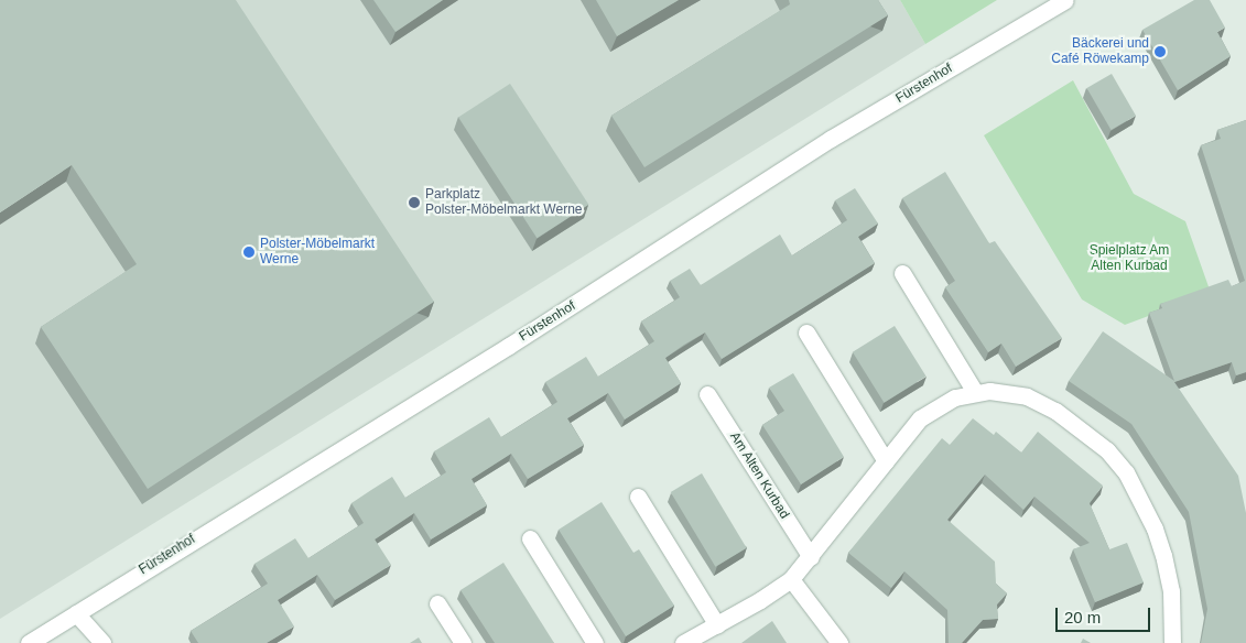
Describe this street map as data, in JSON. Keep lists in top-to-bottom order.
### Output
{
  "streets": {
    "street": ["Fürstenhof", "Am Alten Kurbad"]
  },
  "parks": ["Spielplatz Am Alten Kurbad"],
  "places": ["Bäckerei und Café Röwekamp", "Parkplatz Polster-Möbelmarkt Werne", "Polster-Möbelmarkt Werne"],
  "scale_bar": "20 m"
}
